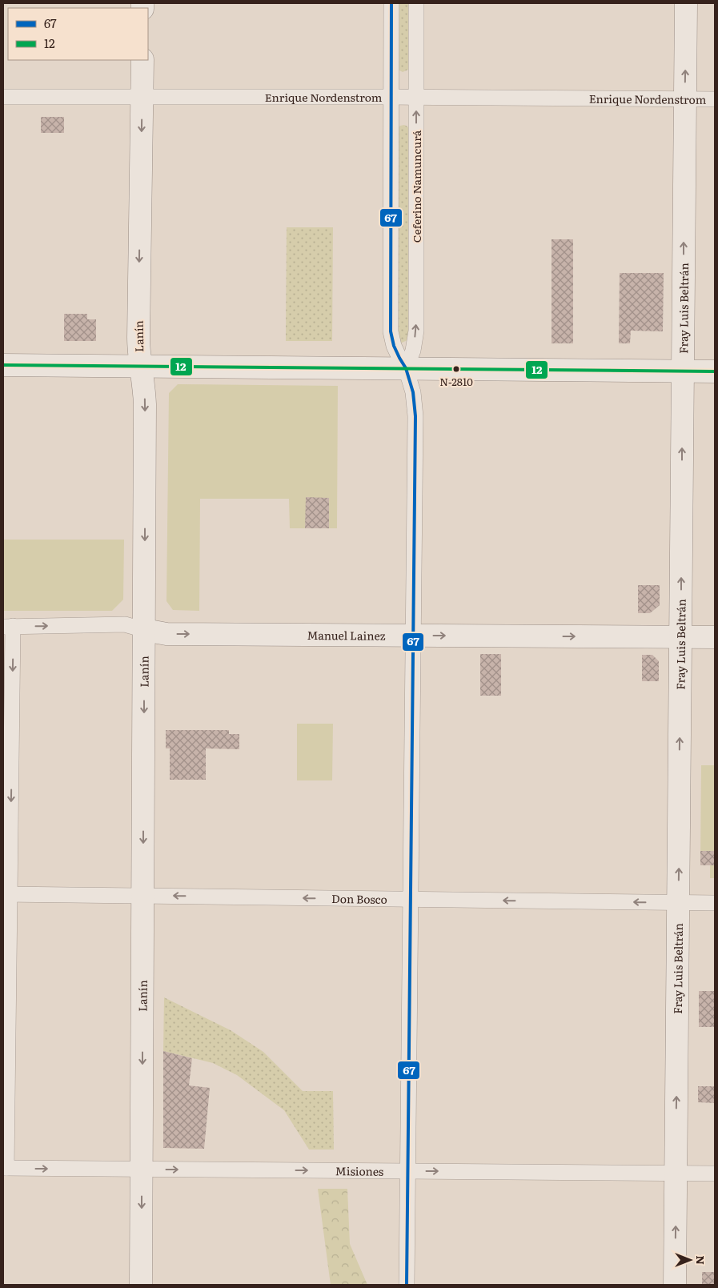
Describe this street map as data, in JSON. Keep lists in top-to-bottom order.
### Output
{
  "streets": {
    "street": [
      "Enrique Nordenstrom",
      "Ceferino Namuncurá",
      "Fray Luis Beltrán",
      "Lanín",
      "Manuel Lainez",
      "Don Bosco",
      "Misiones"
    ]
  },
  "crossings": [
    ["Enrique Nordenstrom", "Ceferino Namuncurá"],
    ["Enrique Nordenstrom", "Fray Luis Beltrán"],
    ["Enrique Nordenstrom", "Lanín"],
    ["Fray Luis Beltrán", "Manuel Lainez"],
    ["Fray Luis Beltrán", "Don Bosco"],
    ["Fray Luis Beltrán", "Misiones"],
    ["Lanín", "Manuel Lainez"],
    ["Lanín", "Don Bosco"],
    ["Lanín", "Misiones"]
  ],
  "one_way": [
    "Fray Luis Beltrán",
    "Manuel Lainez",
    "Don Bosco",
    "Misiones"
  ],
  "places": ["N-2810"],
  "lines": ["transit line 67", "transit line 12"],
  "legend": ["67", "12"],
  "north": "right"
}
